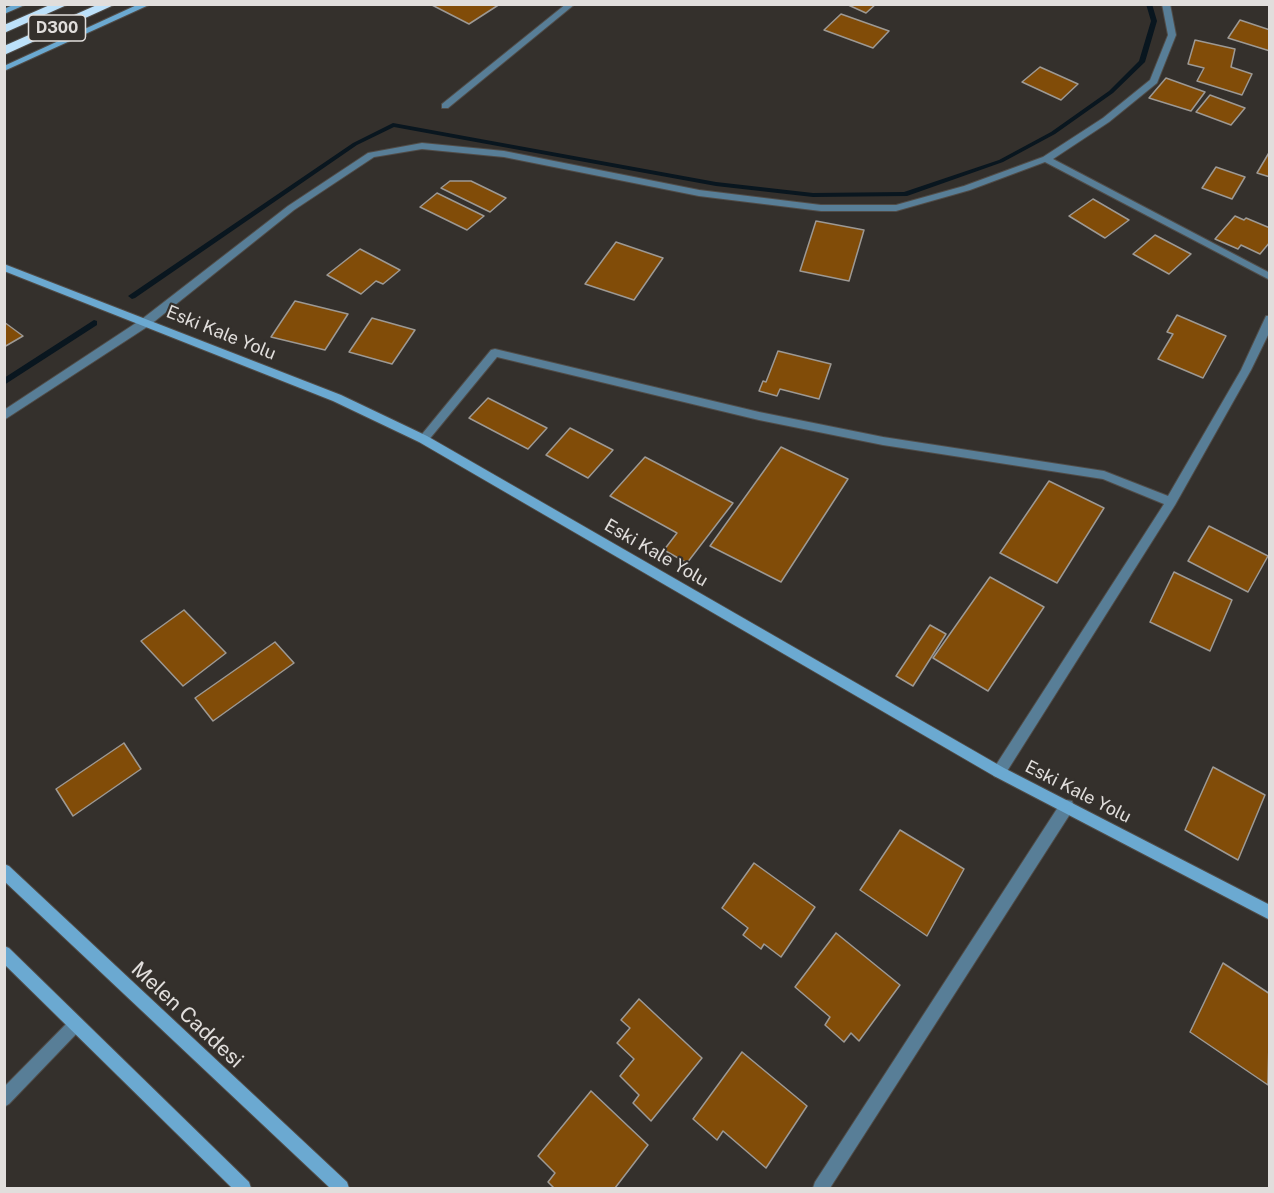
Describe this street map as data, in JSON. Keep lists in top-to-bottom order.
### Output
{
  "streets": {
    "highway": ["D300"],
    "street": ["Eski Kale Yolu", "Melen Caddesi"]
  }
}
